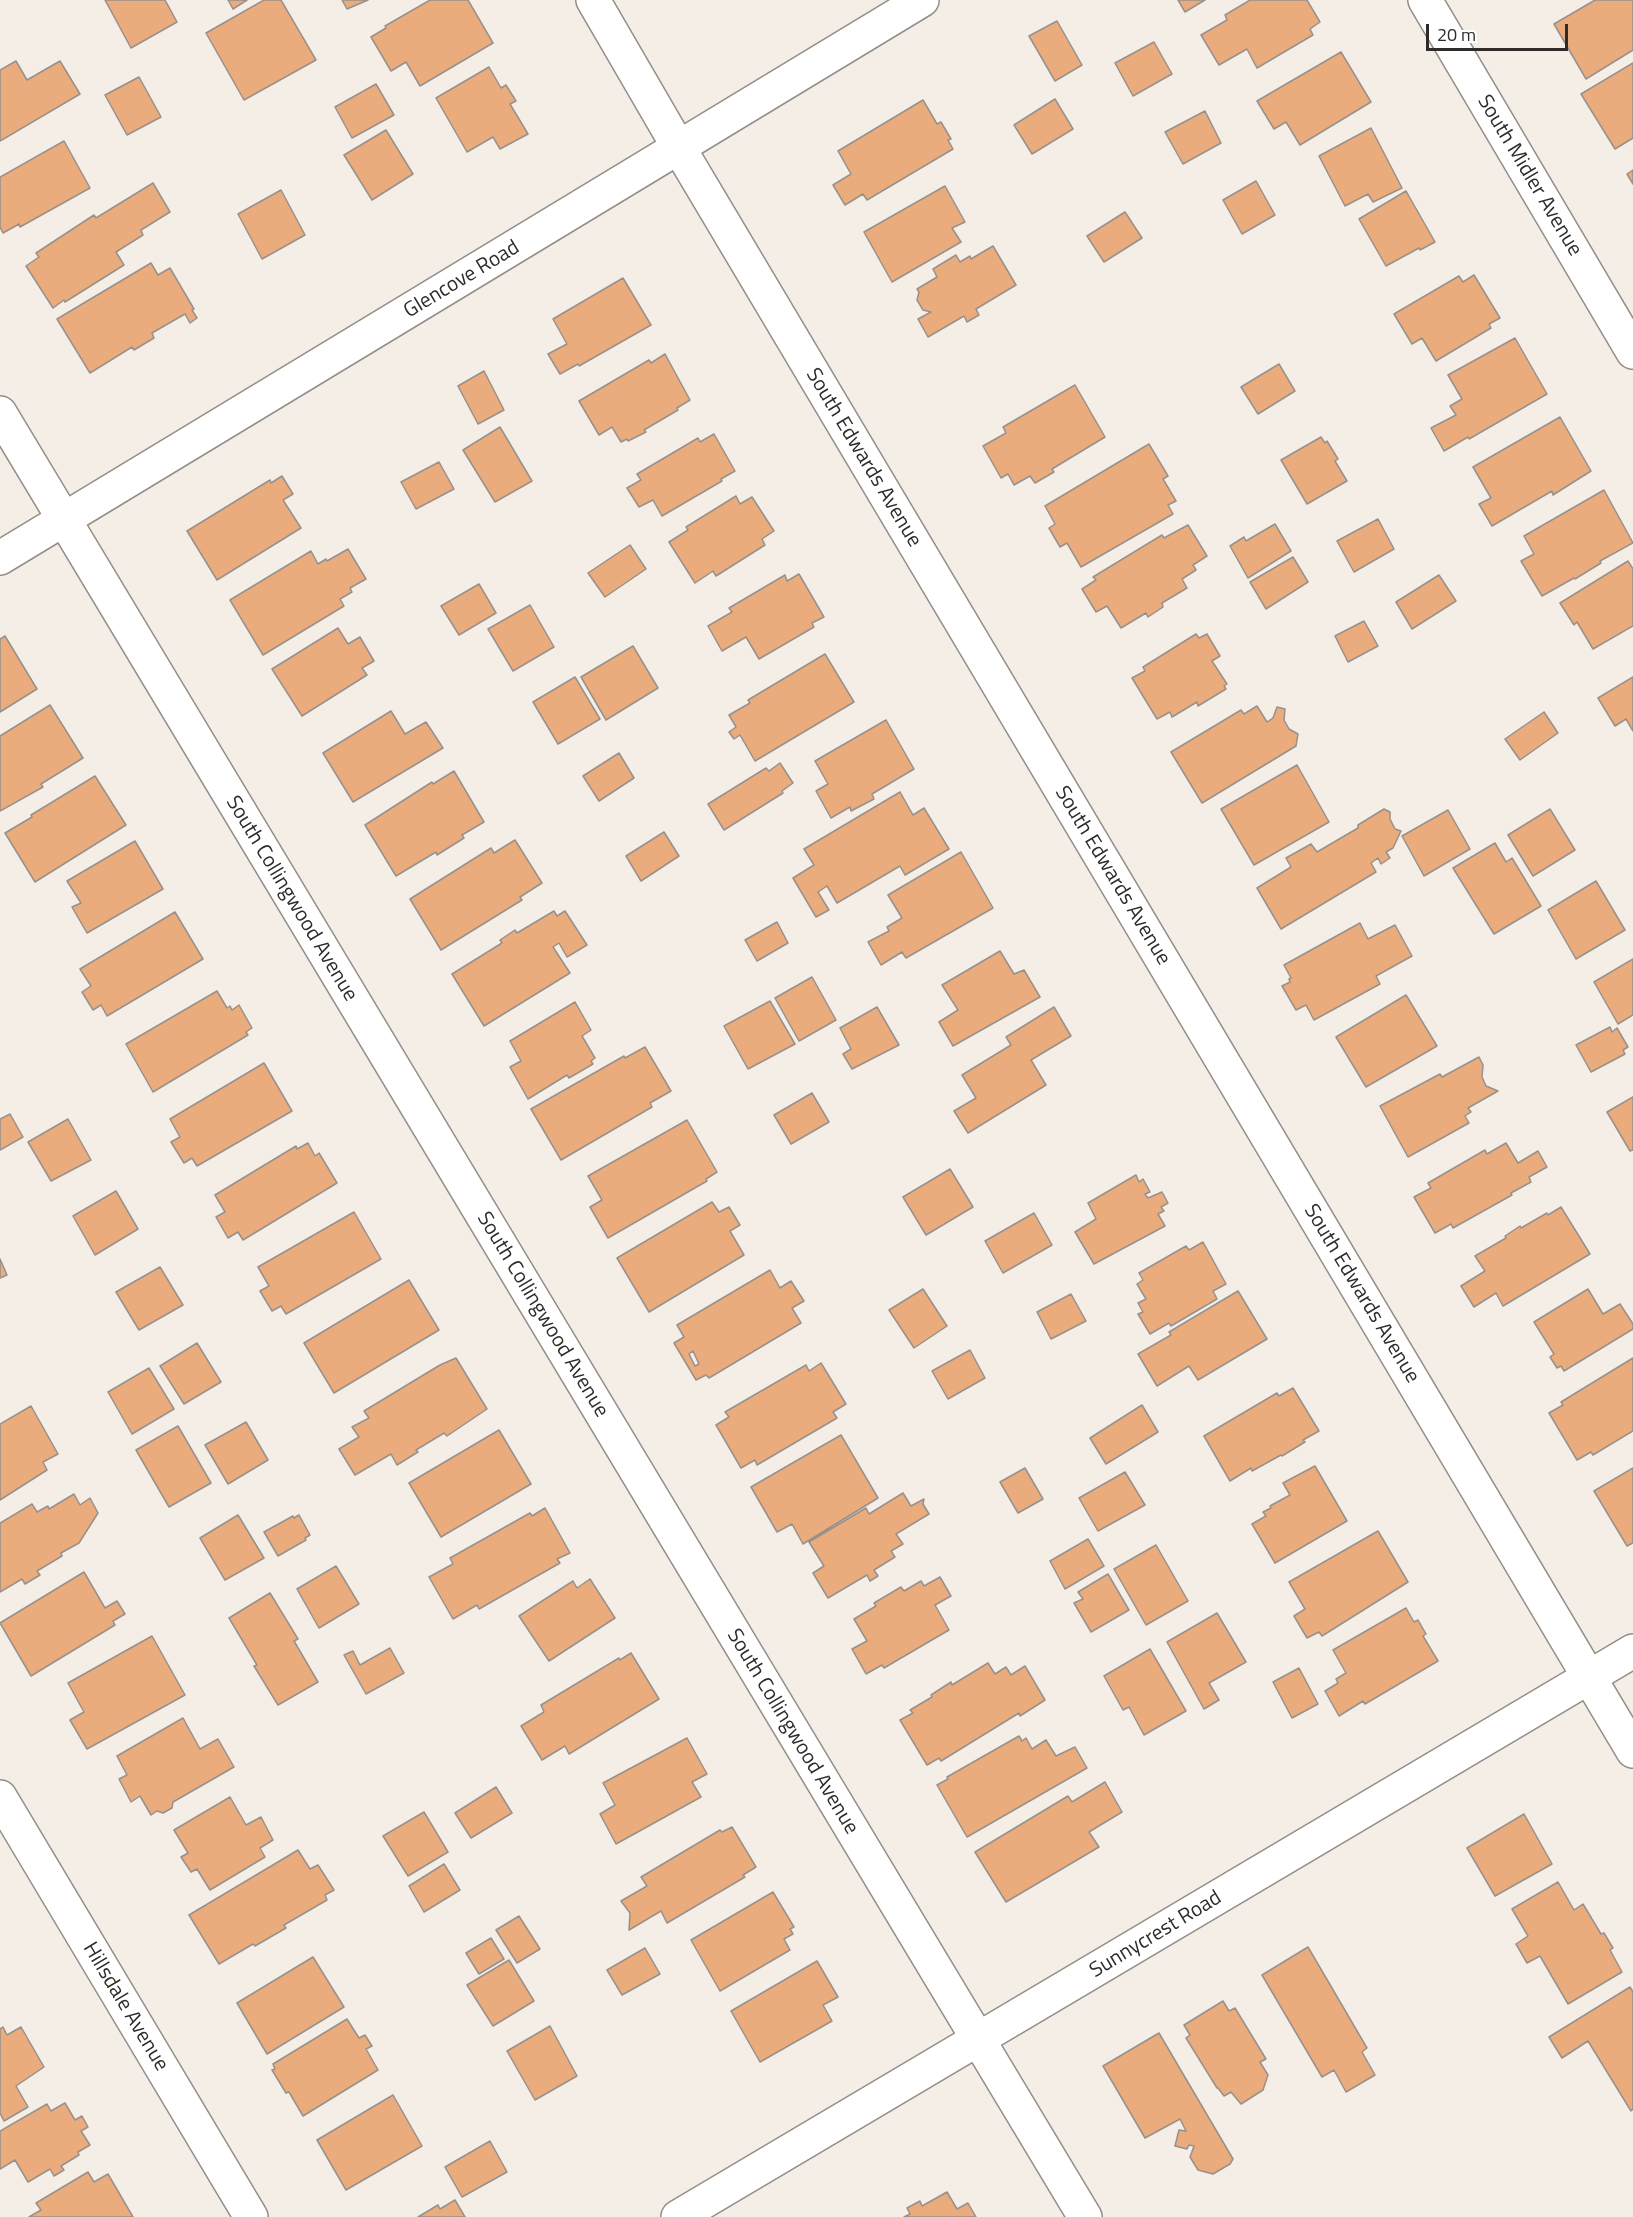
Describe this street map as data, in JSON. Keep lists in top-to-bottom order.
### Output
{
  "streets": {
    "street": [
      "South Midler Avenue",
      "Glencove Road",
      "South Edwards Avenue",
      "South Collingwood Avenue",
      "Sunnycrest Road",
      "Hillsdale Avenue"
    ]
  },
  "crossings": [
    ["Glencove Road", "South Edwards Avenue"],
    ["Glencove Road", "South Collingwood Avenue"],
    ["South Edwards Avenue", "Sunnycrest Road"],
    ["South Collingwood Avenue", "Sunnycrest Road"]
  ],
  "scale_bar": "20 m"
}
